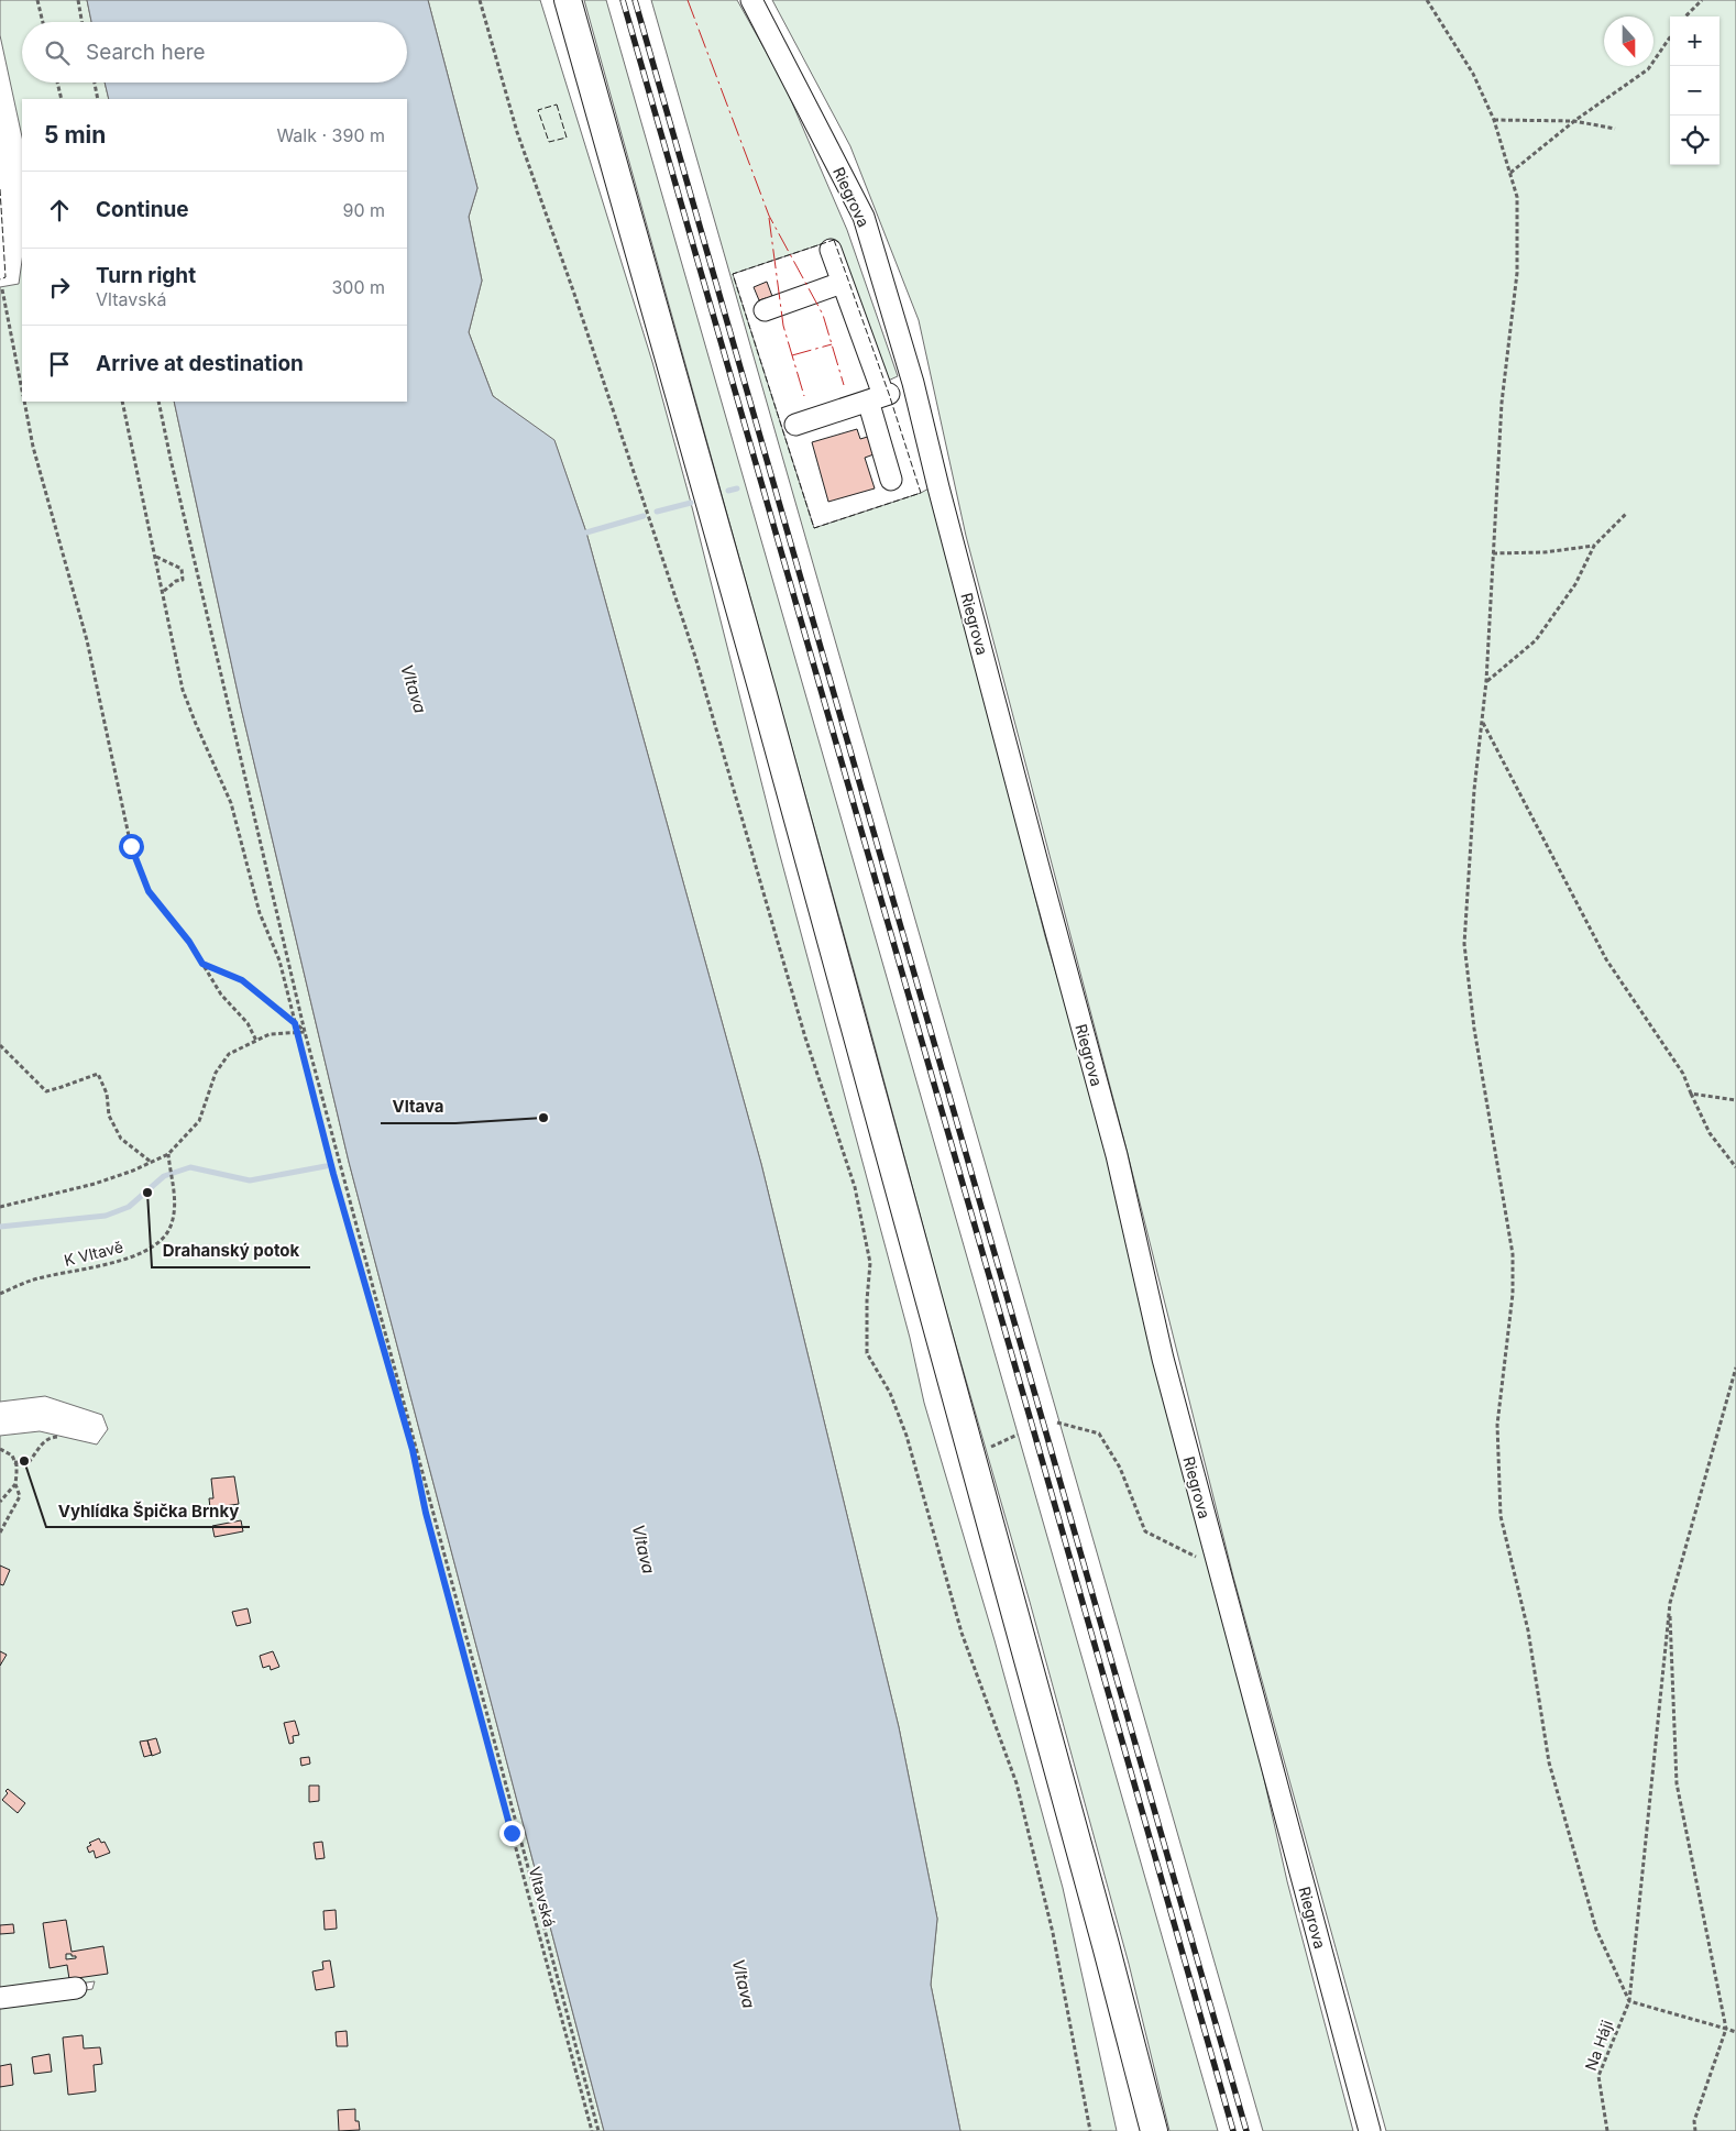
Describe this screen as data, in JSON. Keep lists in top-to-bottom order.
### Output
{
  "streets": {
    "street": ["Riegrova"],
    "path": ["K Vltavě", "Vltavská", "Na Háji"]
  },
  "water": ["Vltava"],
  "places": ["Vltava", "Drahanský potok", "Vyhlídka Špička Brnky"],
  "north": "bottom",
  "page": {
    "map_buttons": ["+", "−"],
    "search": "Search here",
    "heading": ["5 min", "Walk · 390 m"],
    "list": [
      ["Continue", "90 m"],
      ["Turn right", "Vltavská", "300 m"],
      "Arrive at destination"
    ]
  }
}
